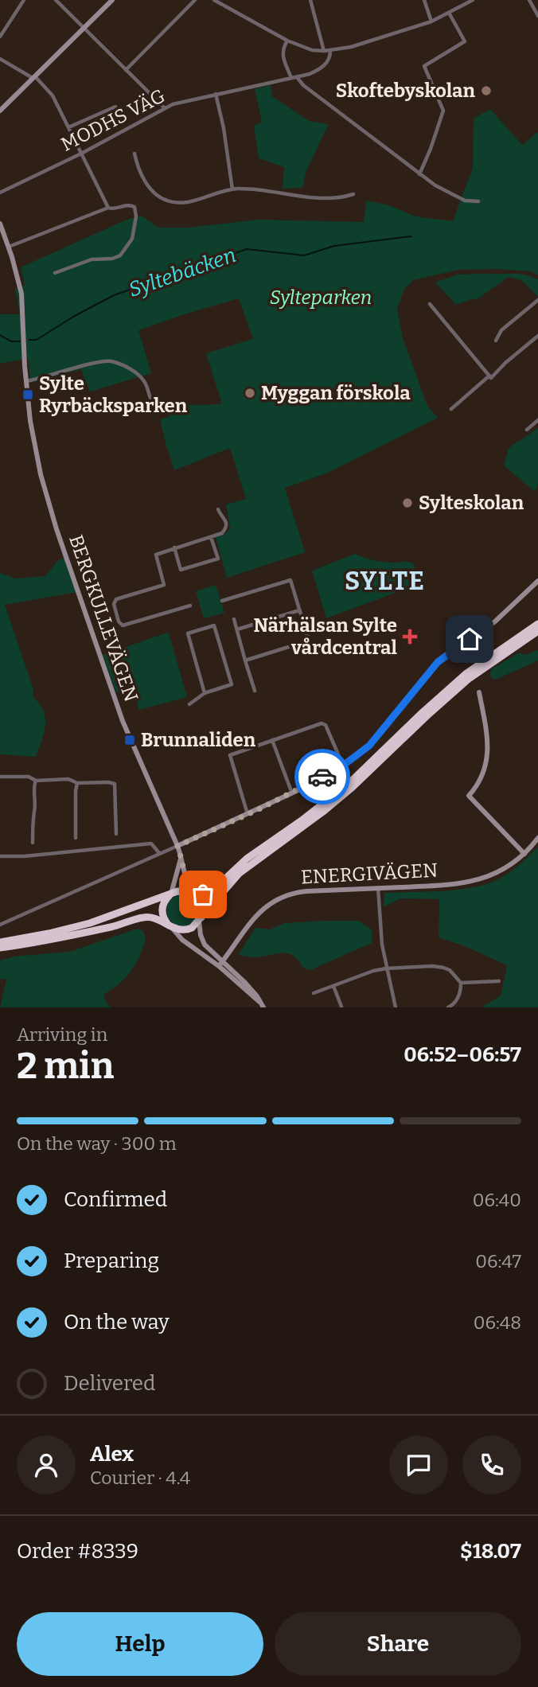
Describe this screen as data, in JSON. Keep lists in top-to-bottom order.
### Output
{
  "streets": {
    "street": ["MODHS VÄG", "BERGKULLEVÄGEN", "ENERGIVÄGEN"]
  },
  "districts": ["SYLTE"],
  "water": ["Syltebäcken"],
  "parks": ["Sylteparken"],
  "places": {
    "other": ["Skoftebyskolan", "Myggan förskola", "Sylteskolan"],
    "transit": ["Sylte Ryrbäcksparken", "Brunnaliden"],
    "health": ["Närhälsan Sylte vårdcentral"]
  },
  "page": {
    "heading": ["2 min", "Arriving in", "06:52–06:57"],
    "panel": [
      "Alex",
      "Courier · 4.4",
      "Order #8339",
      "$18.07"
    ],
    "bar": "On the way · 300 m",
    "list": [
      ["Confirmed", "06:40"],
      ["Preparing", "06:47"],
      ["On the way", "06:48"],
      "Delivered"
    ],
    "buttons": ["Help", "Share"]
  }
}
